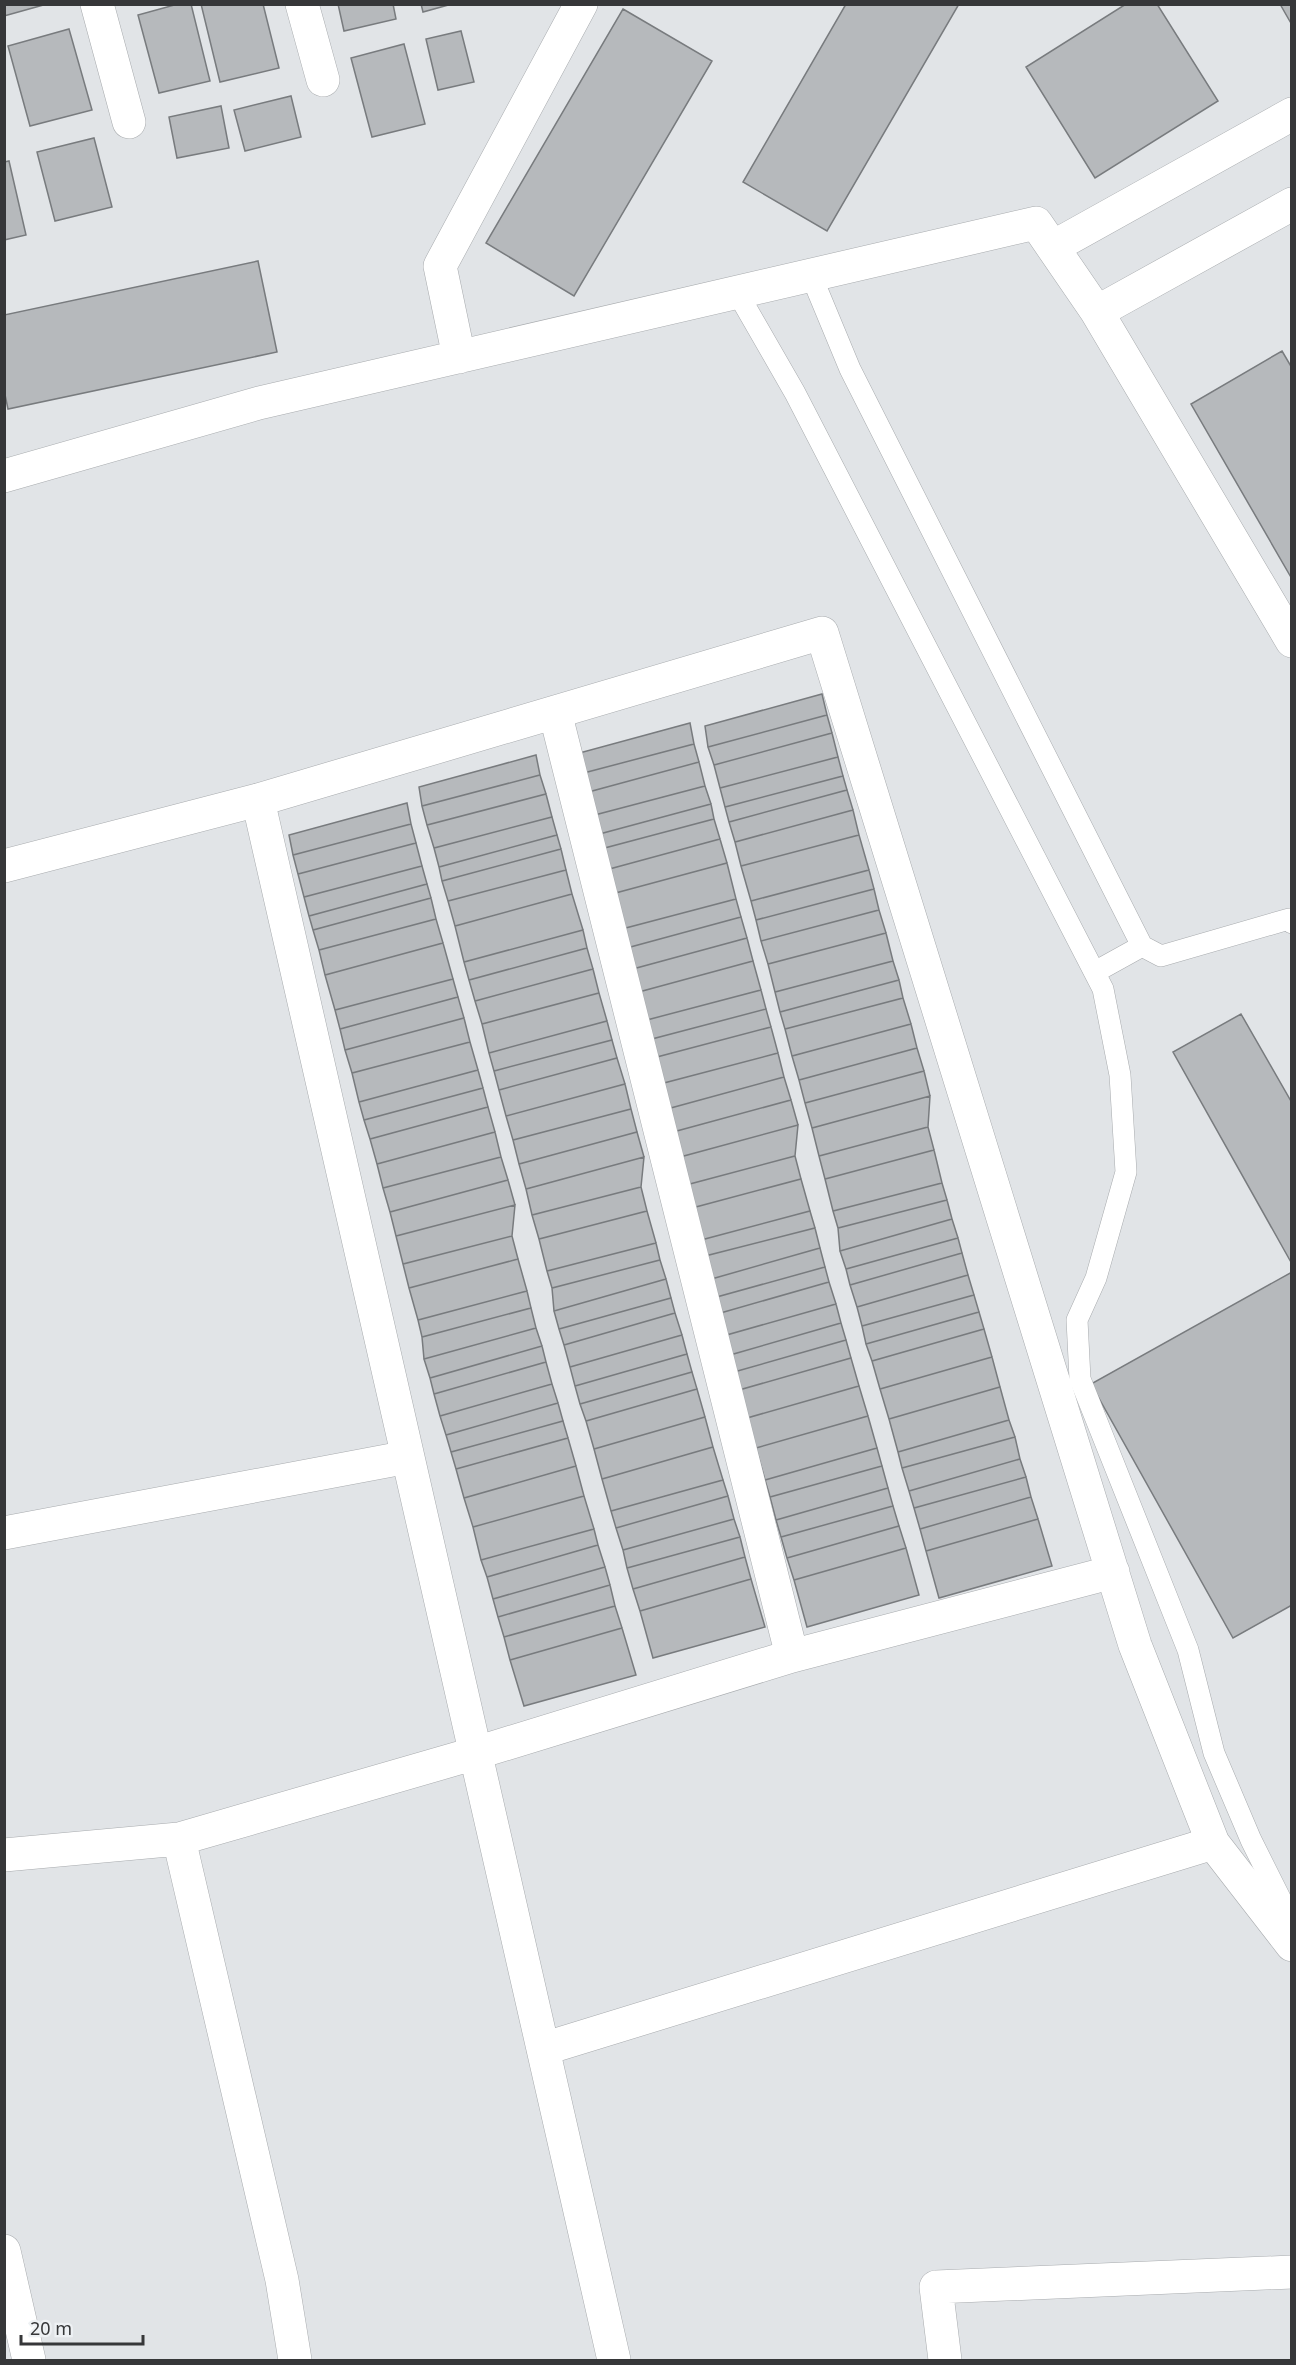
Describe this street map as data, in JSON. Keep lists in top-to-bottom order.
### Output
{
  "scale_bar": "20 m"
}
